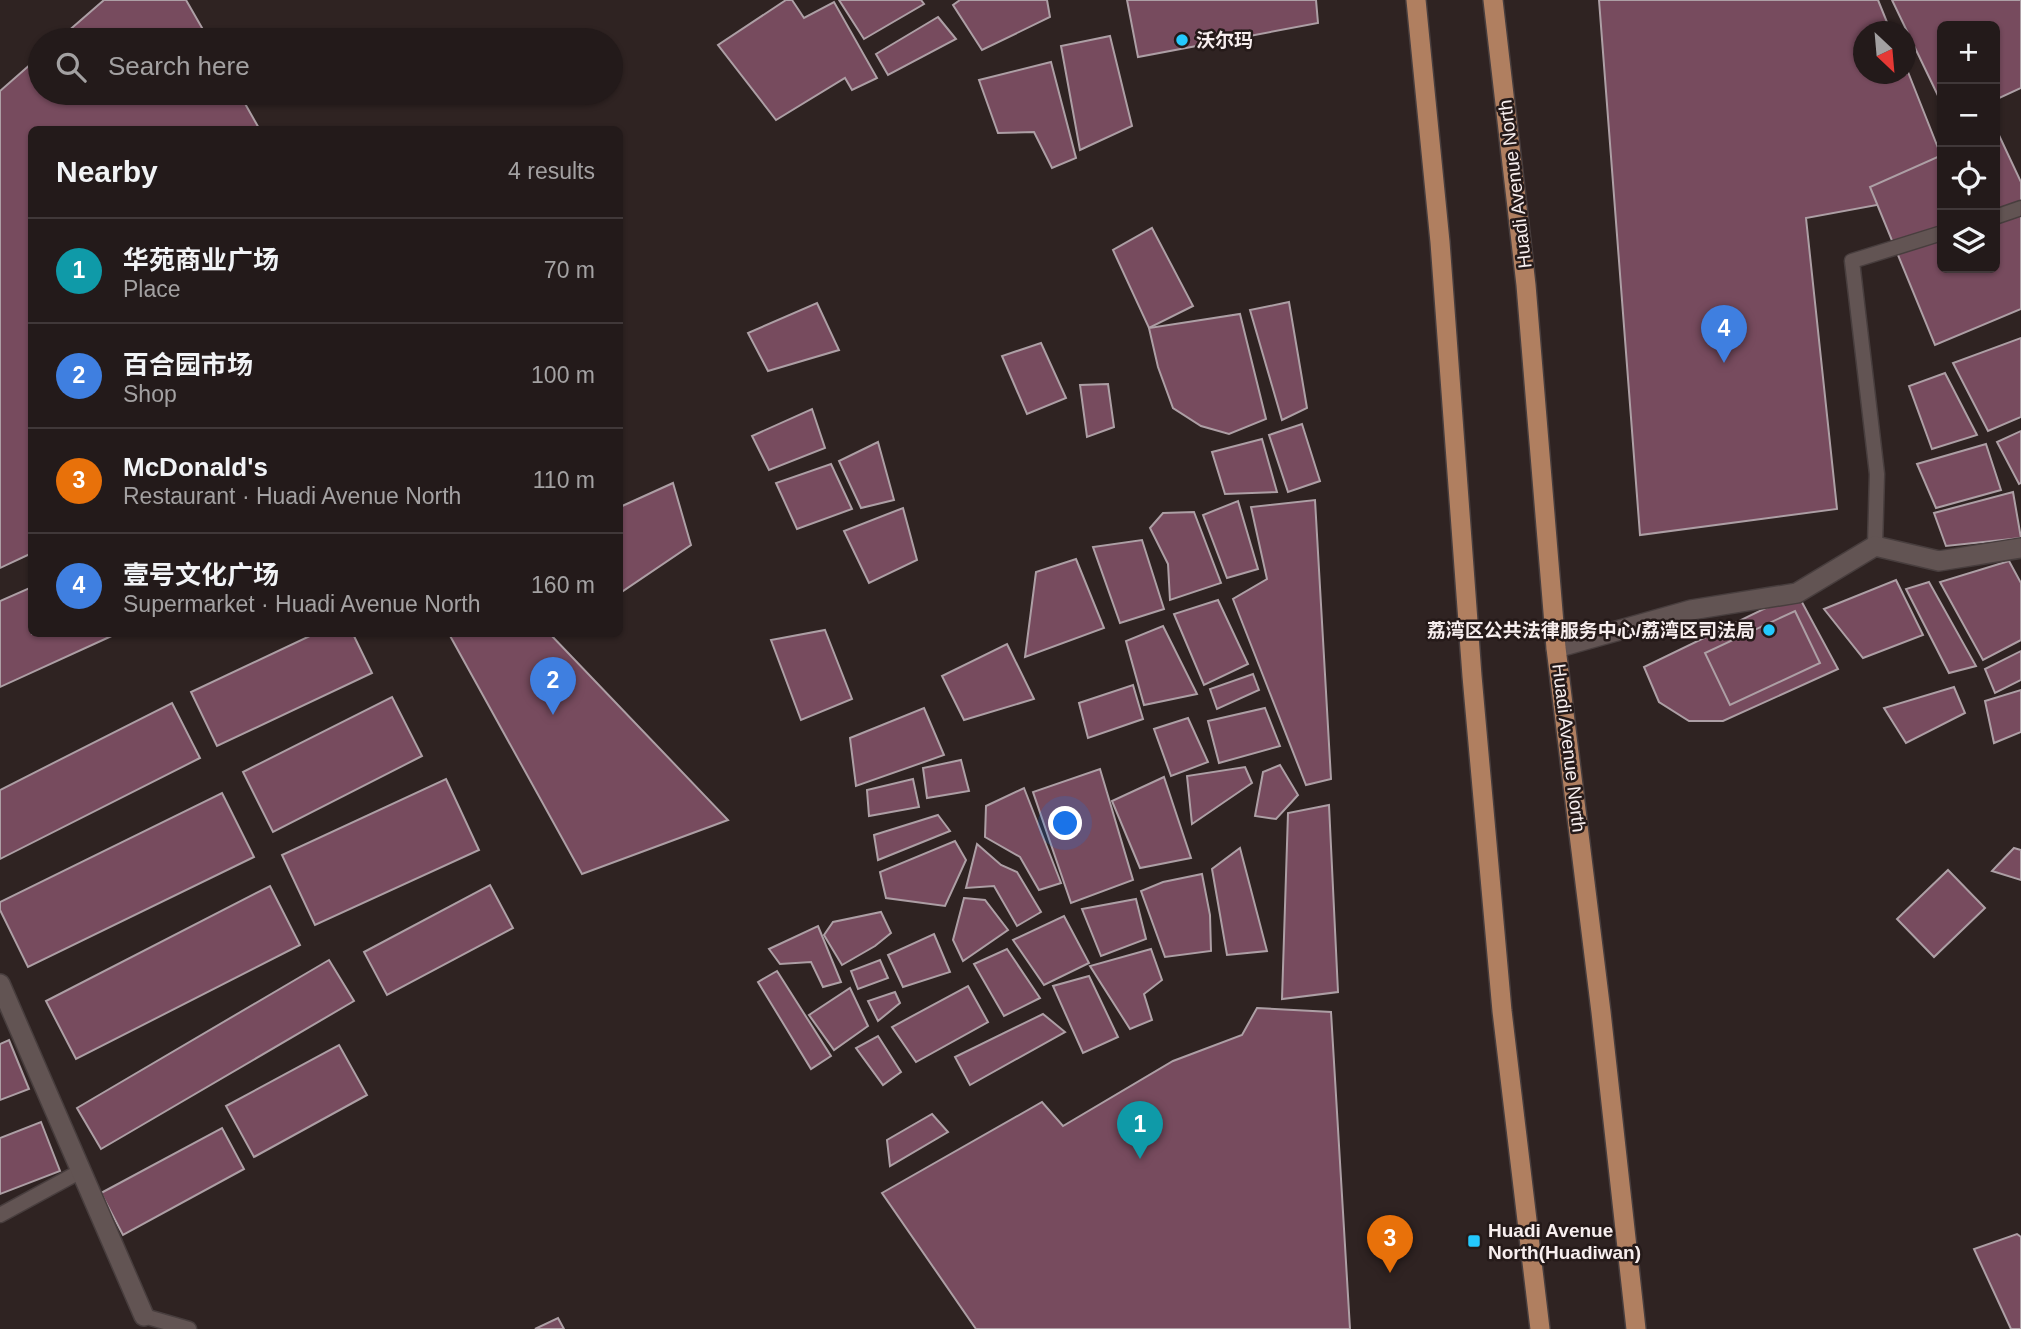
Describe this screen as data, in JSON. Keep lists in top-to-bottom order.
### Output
{
  "streets": {
    "main road": ["Huadi Avenue North"]
  },
  "places": {
    "other": ["沃尔玛", "荔湾区公共法律服务中心/荔湾区司法局"],
    "transit": ["Huadi Avenue North(Huadiwan)"]
  },
  "north": "bottom right",
  "page": {
    "map_buttons": ["+", "−"],
    "search": "Search here",
    "heading": ["Nearby", "4 results"],
    "list": [
      {
        "mark": "1",
        "name": "华苑商业广场",
        "note": "Place",
        "value": "70 m"
      },
      {
        "mark": "2",
        "name": "百合园市场",
        "note": "Shop",
        "value": "100 m"
      },
      {
        "mark": "3",
        "name": "McDonald's",
        "note": "Restaurant · Huadi Avenue North",
        "value": "110 m"
      },
      {
        "mark": "4",
        "name": "壹号文化广场",
        "note": "Supermarket · Huadi Avenue North",
        "value": "160 m"
      }
    ],
    "pins": [
      "4",
      "2",
      "1",
      "3"
    ]
  }
}
